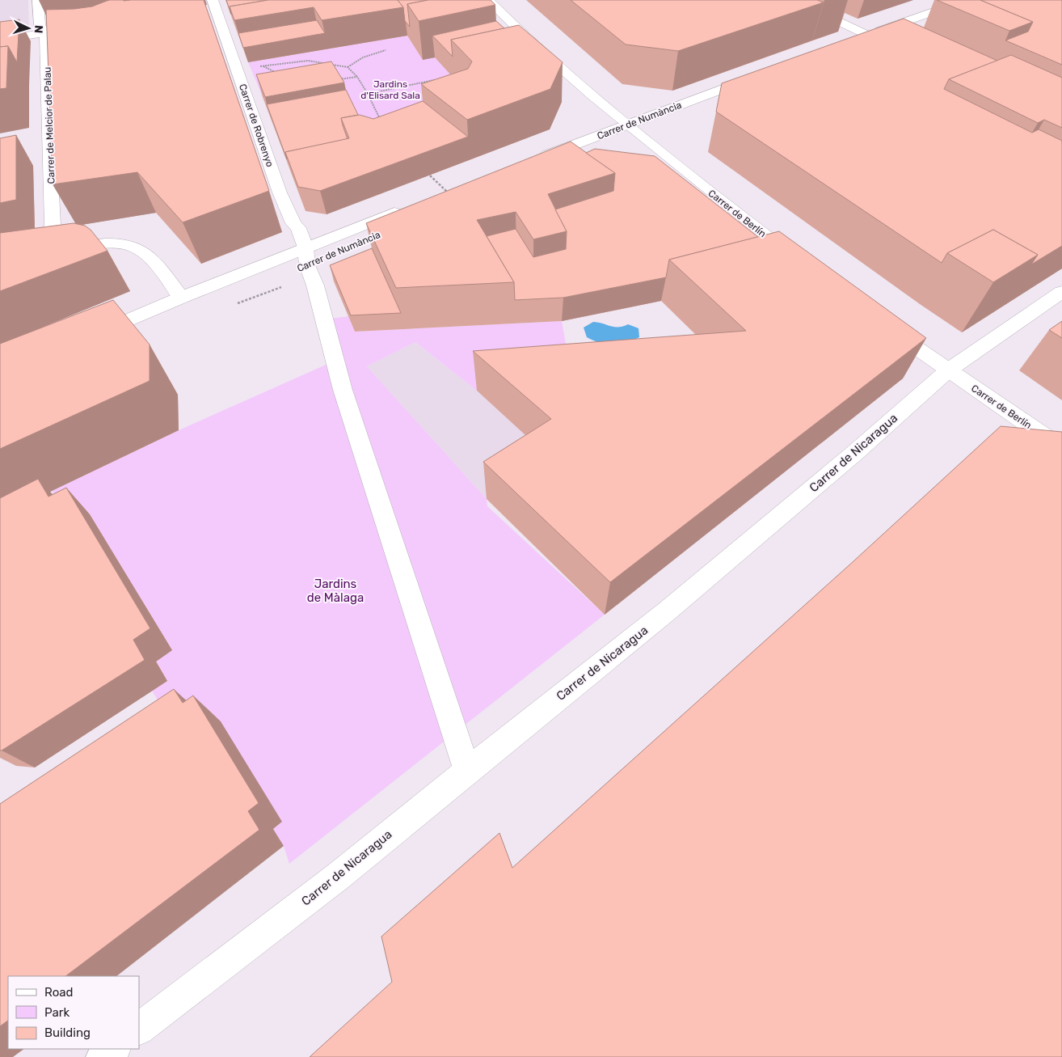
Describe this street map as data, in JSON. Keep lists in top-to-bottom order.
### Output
{
  "streets": {
    "street": [
      "Carrer de Numància",
      "Carrer de Melcior de Palau",
      "Carrer de Robrenyo",
      "Carrer de Berlín",
      "Carrer de Nicaragua"
    ]
  },
  "crossings": [
    ["Carrer de Numància", "Carrer de Melcior de Palau"],
    ["Carrer de Numància", "Carrer de Robrenyo"],
    ["Carrer de Numància", "Carrer de Berlín"],
    ["Carrer de Robrenyo", "Carrer de Nicaragua"],
    ["Carrer de Berlín", "Carrer de Nicaragua"]
  ],
  "parks": ["Jardins d'Elisard Sala", "Jardins de Màlaga"],
  "legend": ["Road", "Park", "Building"],
  "north": "right"
}
